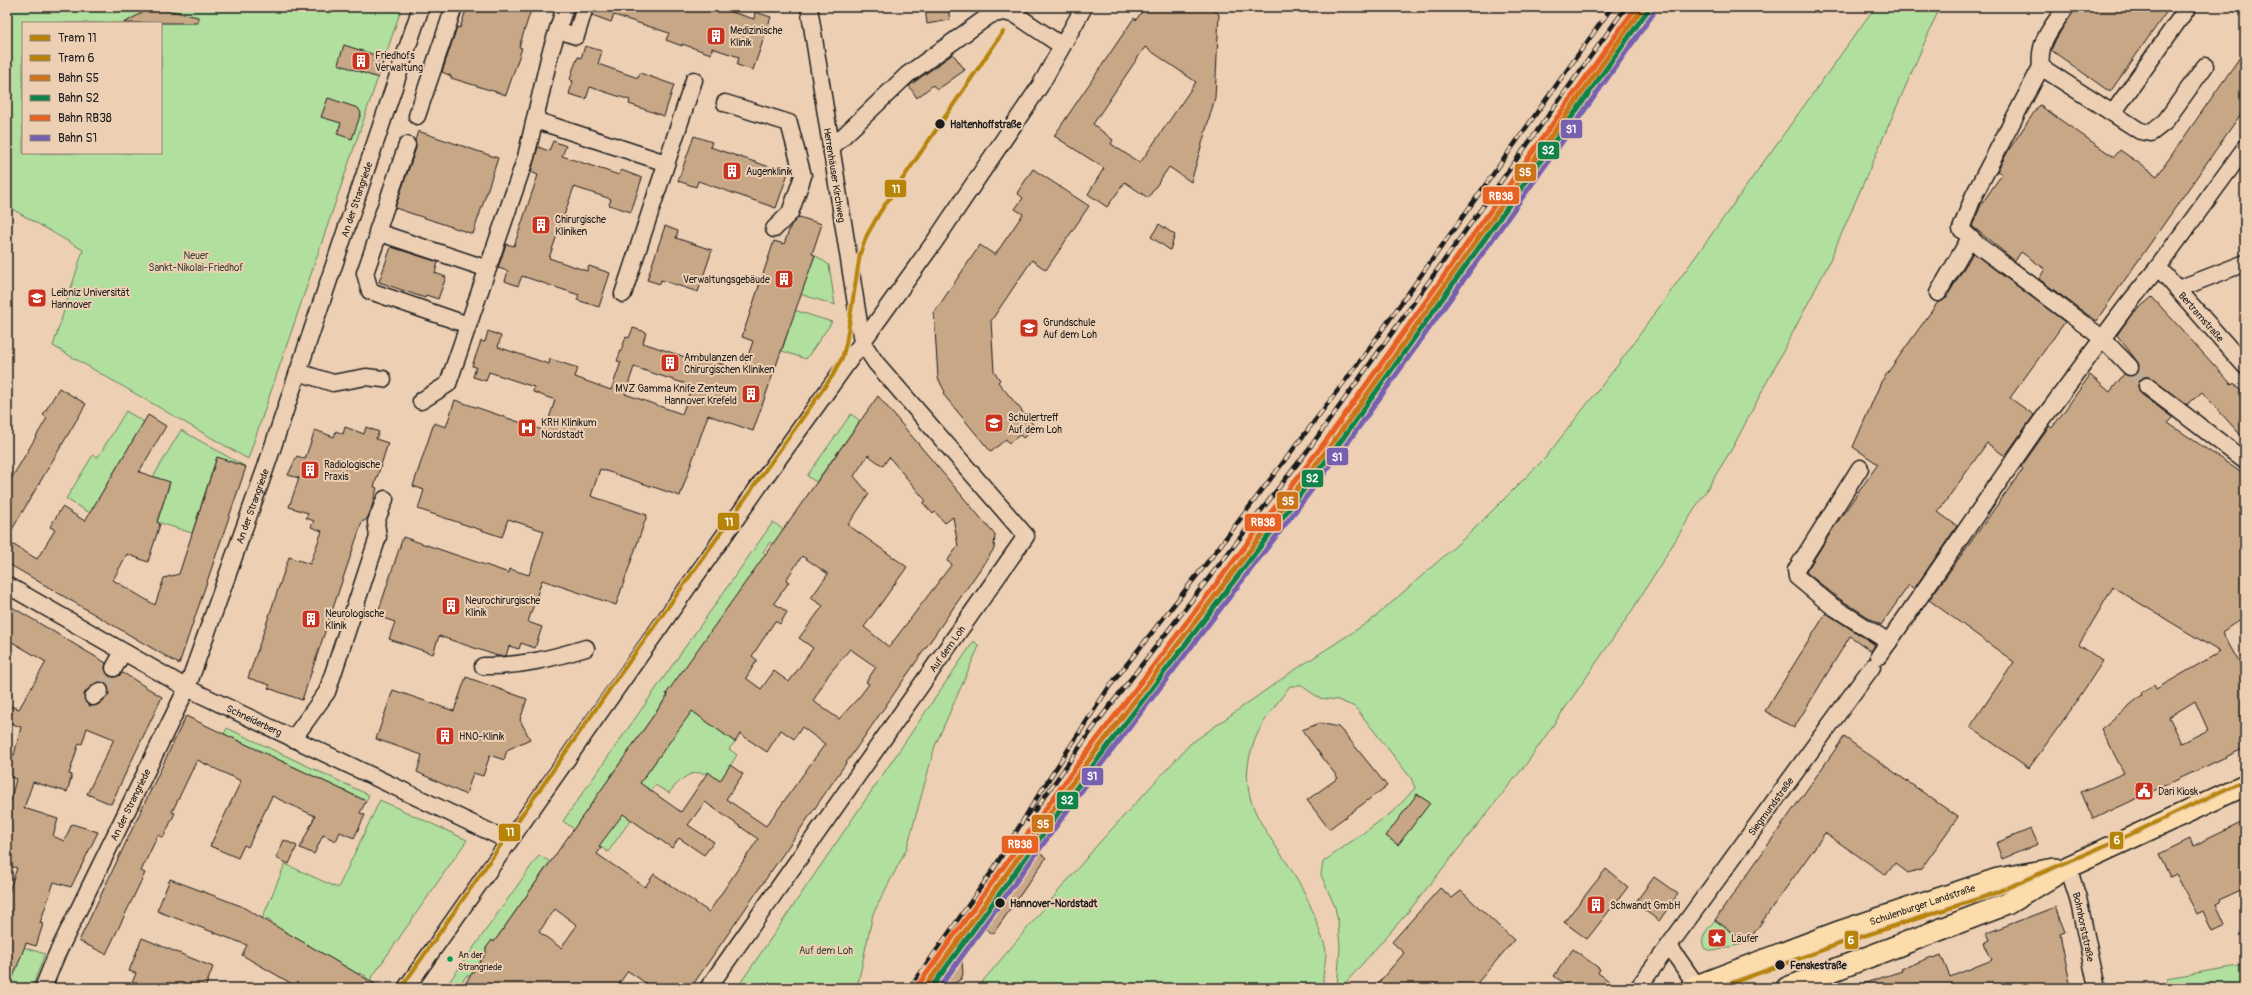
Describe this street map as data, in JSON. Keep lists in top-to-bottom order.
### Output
{
  "streets": {
    "main road": ["Schulenburger Landstraße"],
    "street": [
      "Herrenhäuser Kirchweg",
      "An der Strangriede",
      "Bertramstraße",
      "Auf dem Loh",
      "Schneiderberg",
      "Siegmundstraße",
      "Bohnhorststraße"
    ]
  },
  "crossings": [
    ["Herrenhäuser Kirchweg", "Auf dem Loh"],
    ["An der Strangriede", "Schneiderberg"],
    ["Bertramstraße", "Siegmundstraße"],
    ["Schulenburger Landstraße", "Bohnhorststraße"]
  ],
  "parks": ["Neuer Sankt-Nikolai-Friedhof", "Auf dem Loh"],
  "places": {
    "building": [
      "Medizinische Klinik",
      "Friedhofs Verwaltung",
      "Augenklinik",
      "Chirurgische Kliniken",
      "Verwaltungsgebäude",
      "Ambulanzen der Chirurgischen Kliniken",
      "MVZ Gamma Knife Zenteum Hannover Krefeld",
      "Radiologische Praxis",
      "Neurochirurgische Klinik",
      "Neurologische Klinik",
      "HNO-Klinik",
      "Schwandt GmbH"
    ],
    "other": [
      "Haltenhoffstraße",
      "Hannover-Nordstadt",
      "An der Strangriede",
      "Fenskestraße"
    ],
    "school or university": ["Leibniz Universität Hannover", "Grundschule Auf dem Loh", "Schülertreff Auf dem Loh"],
    "hospital": ["KRH Klinikum Nordstadt"],
    "public building": ["Dari Kiosk"],
    "place": ["Läufer"]
  },
  "lines": [
    "rail line S5",
    "rail line RB38",
    "rail line S2",
    "rail line S1",
    "tram line 11",
    "tram line 6"
  ],
  "legend": [
    "Tram 11",
    "Tram 6",
    "Bahn S5",
    "Bahn S2",
    "Bahn RB38",
    "Bahn S1"
  ]
}
